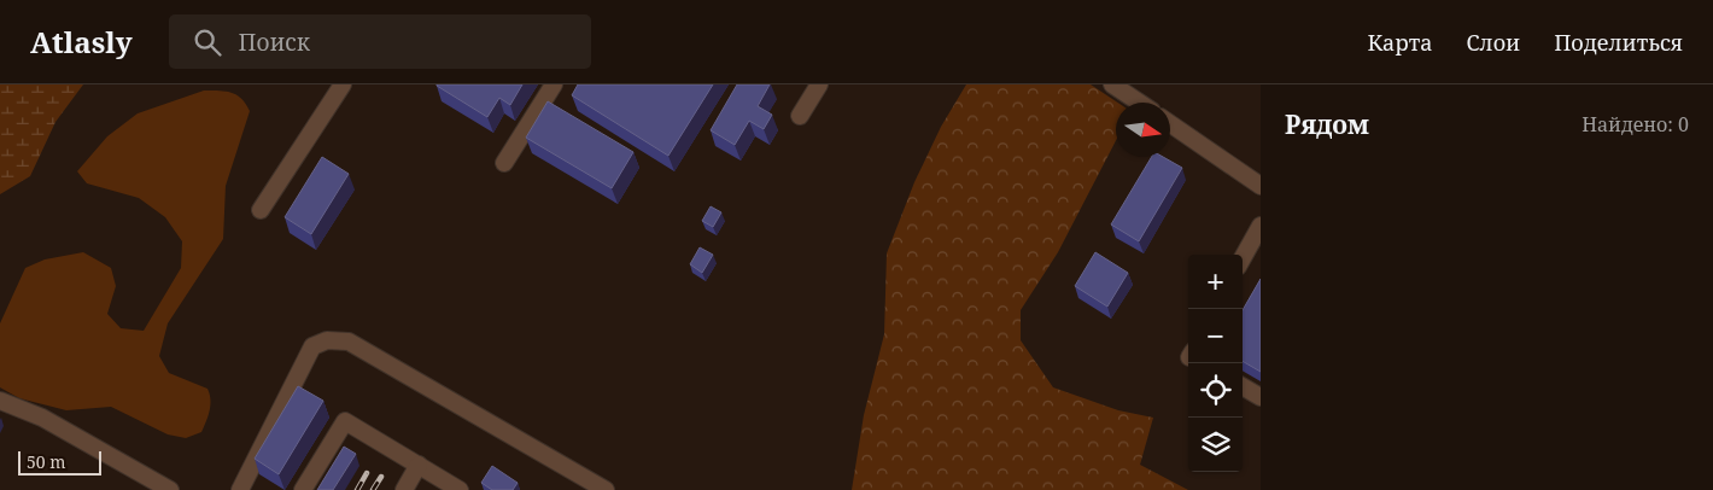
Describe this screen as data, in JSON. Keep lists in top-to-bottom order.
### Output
{
  "scale_bar": "50 m",
  "north": "right",
  "page": {
    "header": "Atlasly",
    "search": "Поиск",
    "nav": ["Карта", "Слои", "Поделиться"],
    "heading": ["Рядом", "Найдено: 0"],
    "map_buttons": ["+", "−"],
    "scale": "50 m"
  }
}
